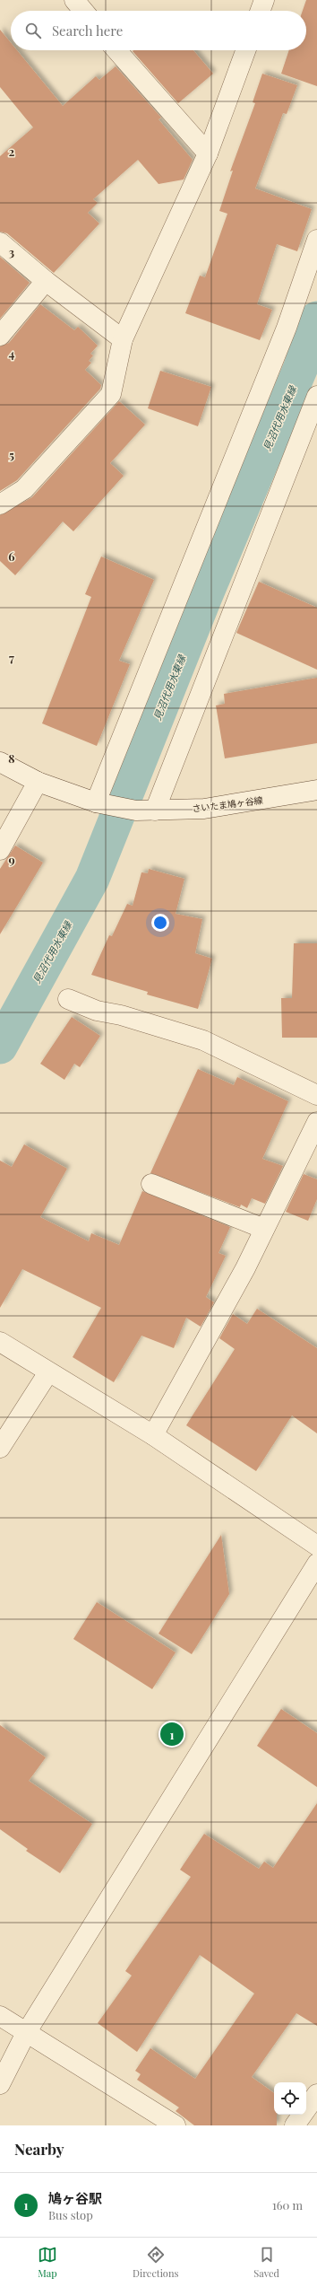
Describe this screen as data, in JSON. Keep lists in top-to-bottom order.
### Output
{
  "streets": {
    "street": ["さいたま鳩ヶ谷線"]
  },
  "water": ["見沼代用水東縁"],
  "page": {
    "search": "Search here",
    "pins": "1",
    "heading": "Nearby",
    "list": [
      {
        "mark": "1",
        "name": "鳩ヶ谷駅",
        "note": "Bus stop",
        "value": "160 m"
      }
    ],
    "nav": ["Map", "Directions", "Saved"]
  },
  "grid": {
    "rows": [
      "2",
      "3",
      "4",
      "5",
      "6",
      "7",
      "8",
      "9"
    ]
  }
}
